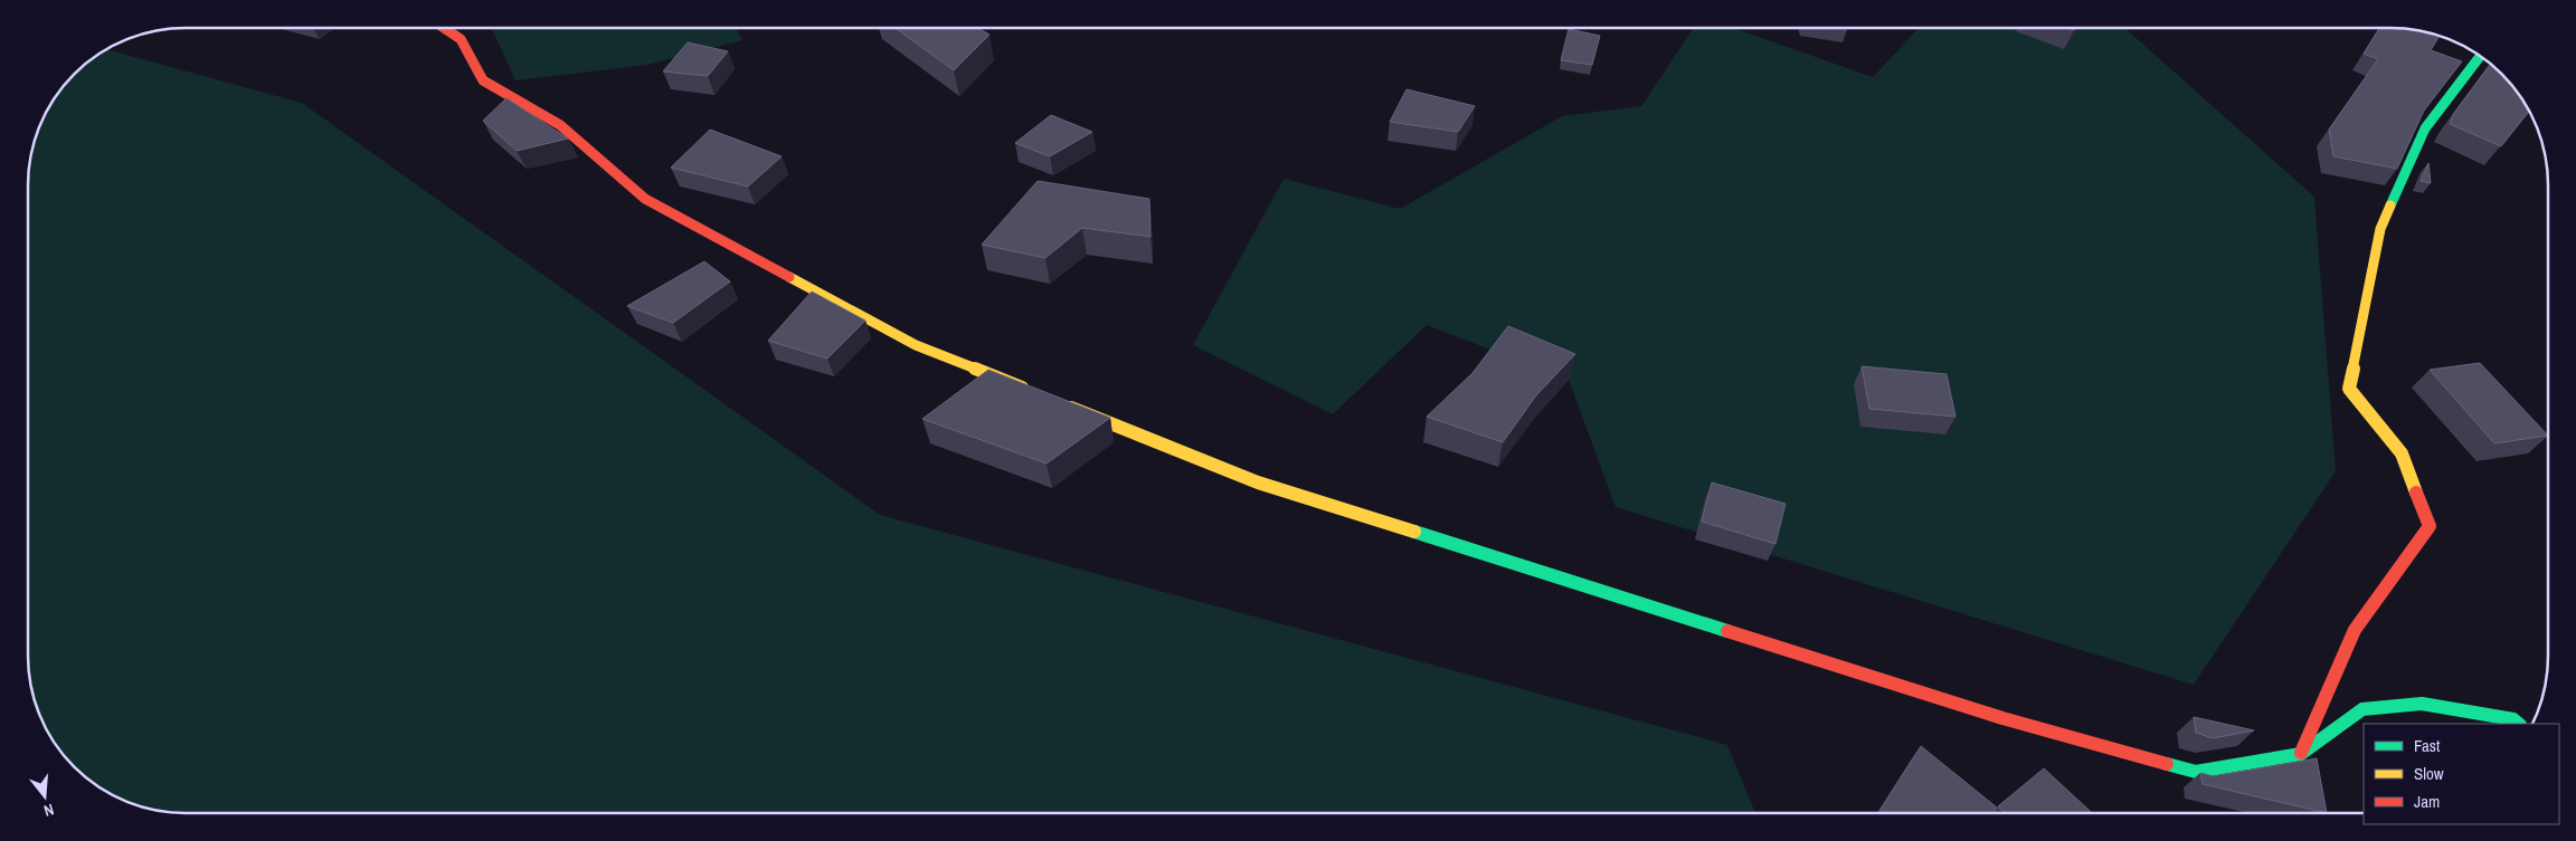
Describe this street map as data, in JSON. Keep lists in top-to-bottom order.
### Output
{
  "legend": ["Fast", "Slow", "Jam"],
  "north": "bottom"
}
